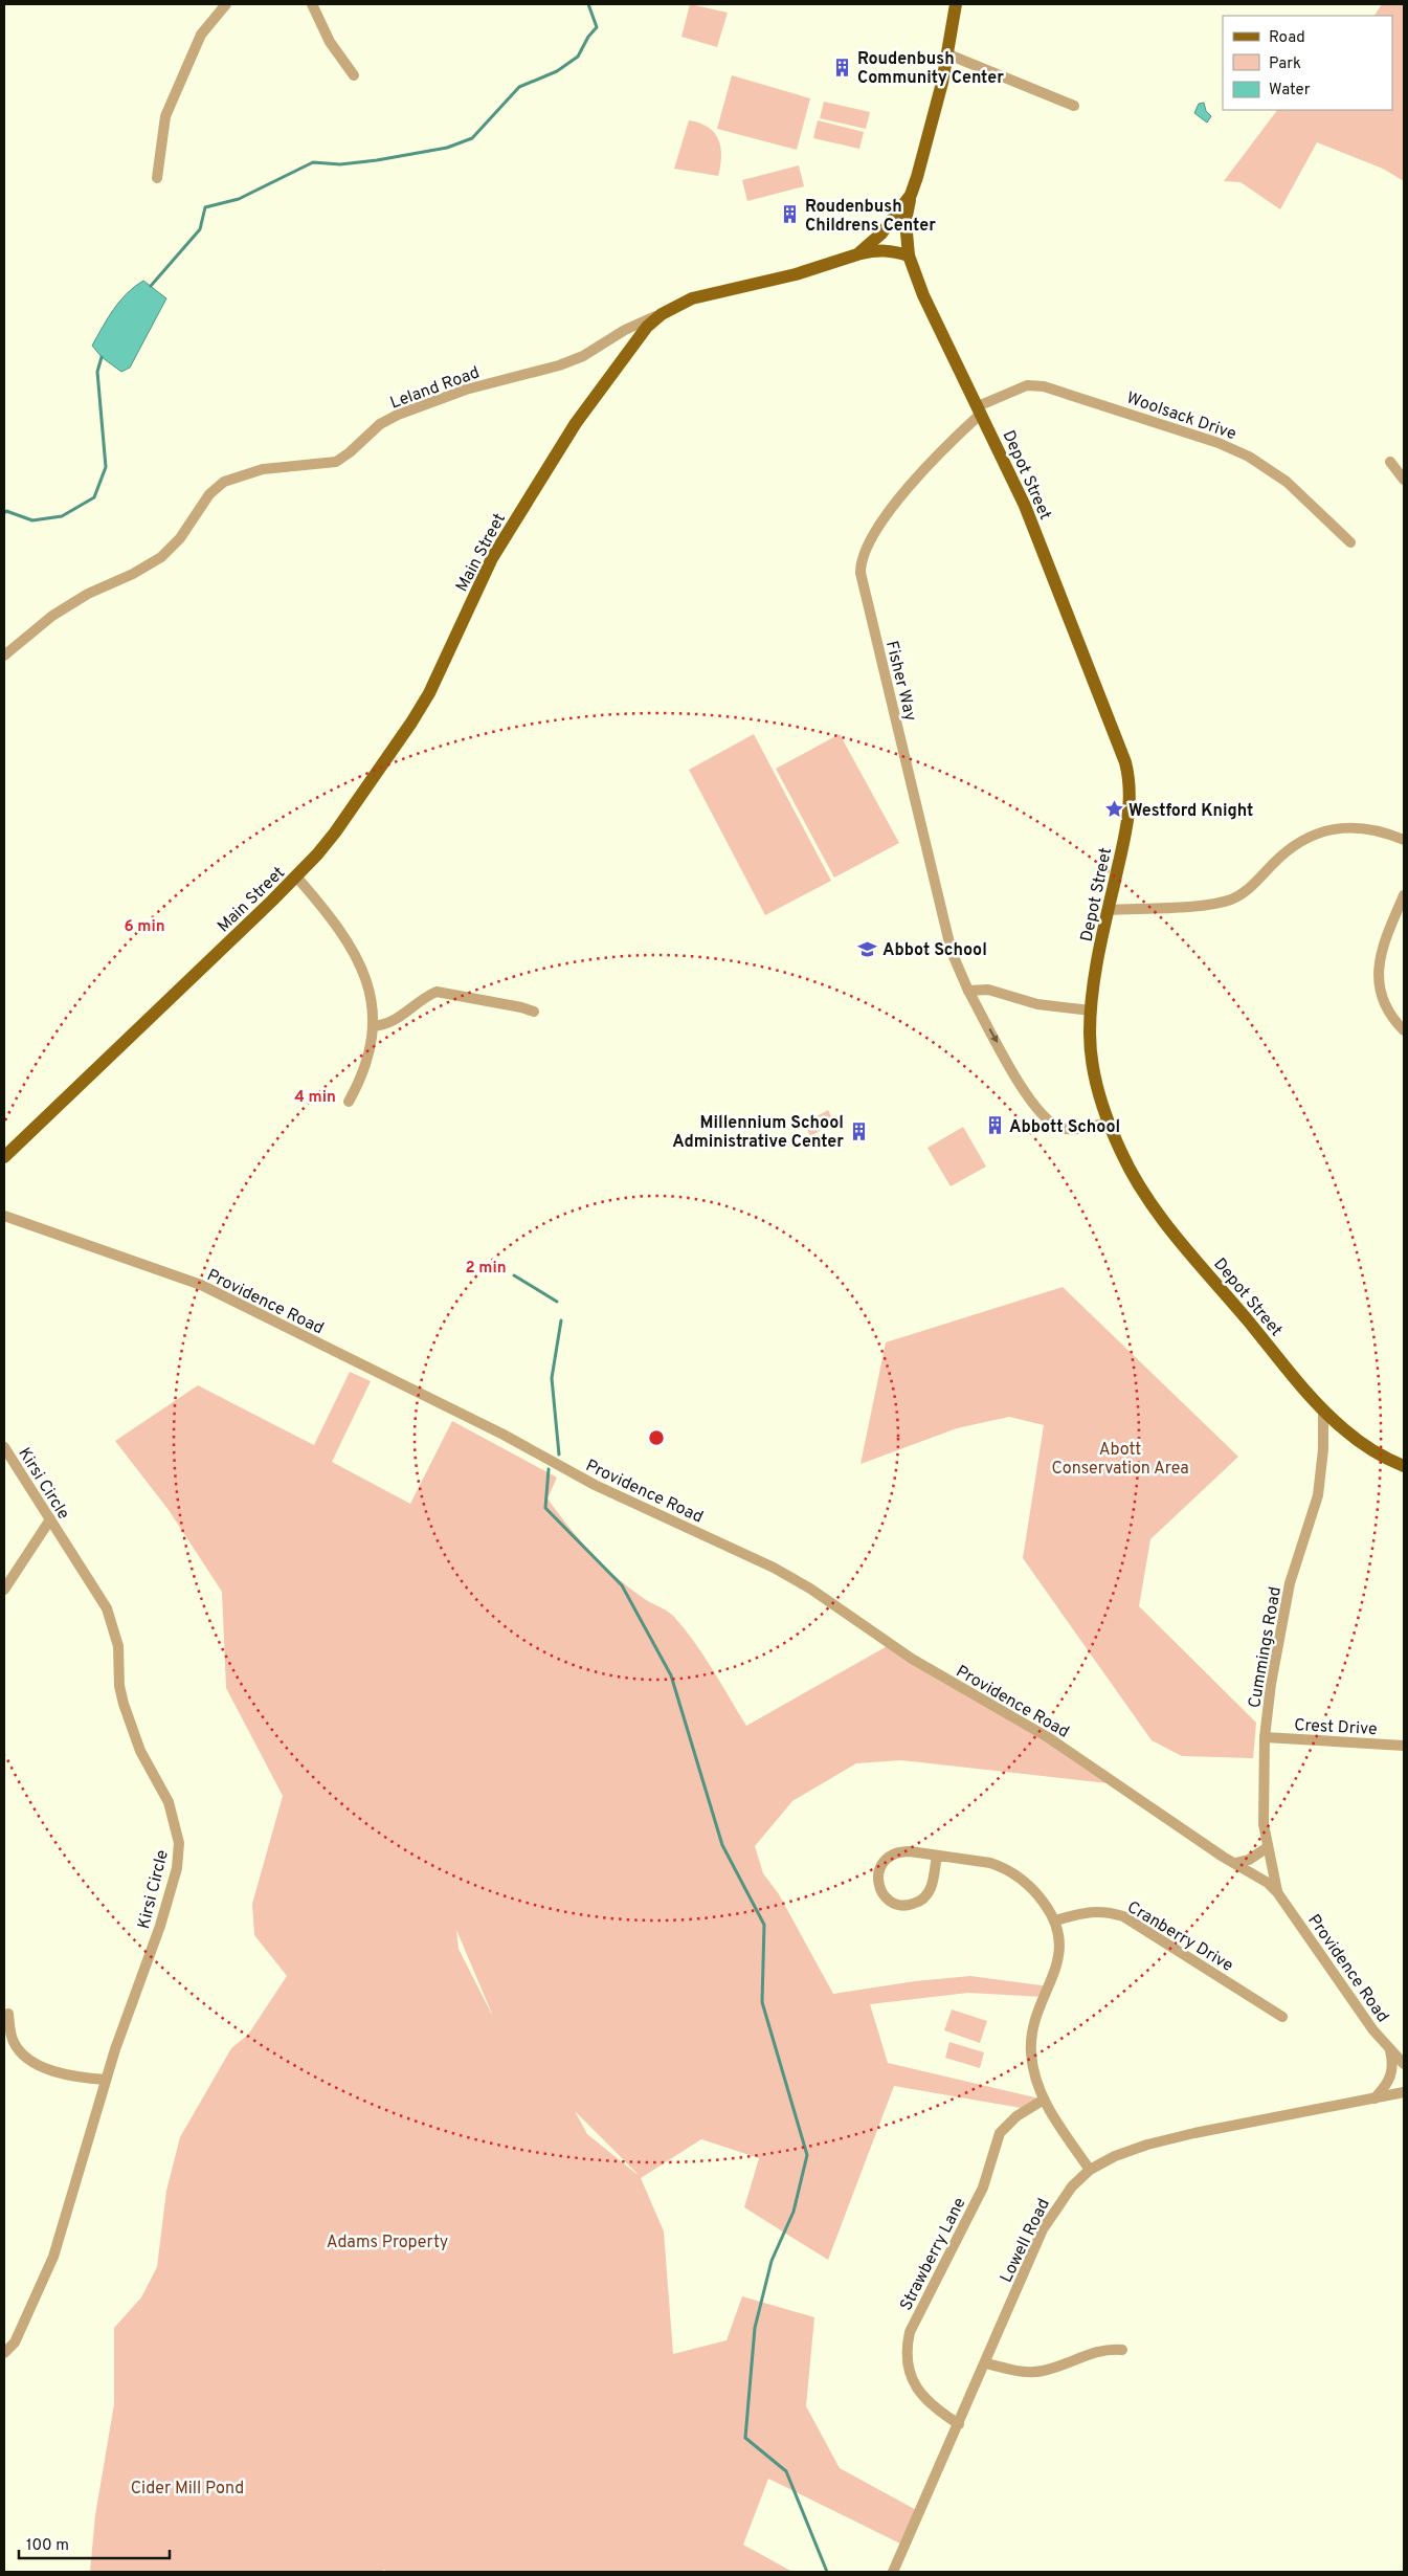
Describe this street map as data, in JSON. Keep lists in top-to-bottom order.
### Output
{
  "streets": {
    "main road": ["Depot Street", "Main Street"],
    "street": [
      "Leland Road",
      "Woolsack Drive",
      "Fisher Way",
      "Providence Road",
      "Kirsi Circle",
      "Cummings Road",
      "Crest Drive",
      "Cranberry Drive",
      "Lowell Road",
      "Strawberry Lane"
    ]
  },
  "crossings": [
    ["Leland Road", "Main Street"],
    ["Woolsack Drive", "Depot Street"],
    ["Woolsack Drive", "Fisher Way"],
    ["Depot Street", "Main Street"],
    ["Depot Street", "Fisher Way"],
    ["Depot Street", "Cummings Road"],
    ["Providence Road", "Cummings Road"],
    ["Cummings Road", "Crest Drive"],
    ["Lowell Road", "Strawberry Lane"]
  ],
  "parks": ["Abott Conservation Area", "Adams Property", "Cider Mill Pond"],
  "places": {
    "building": [
      "Roudenbush Community Center",
      "Roudenbush Childrens Center",
      "Abbott School",
      "Millennium School Administrative Center"
    ],
    "place": ["Westford Knight"],
    "school or university": ["Abbot School"]
  },
  "legend": ["Road", "Park", "Water"],
  "scale_bar": "100 m",
  "rings": ["6 min", "4 min", "2 min"]
}
